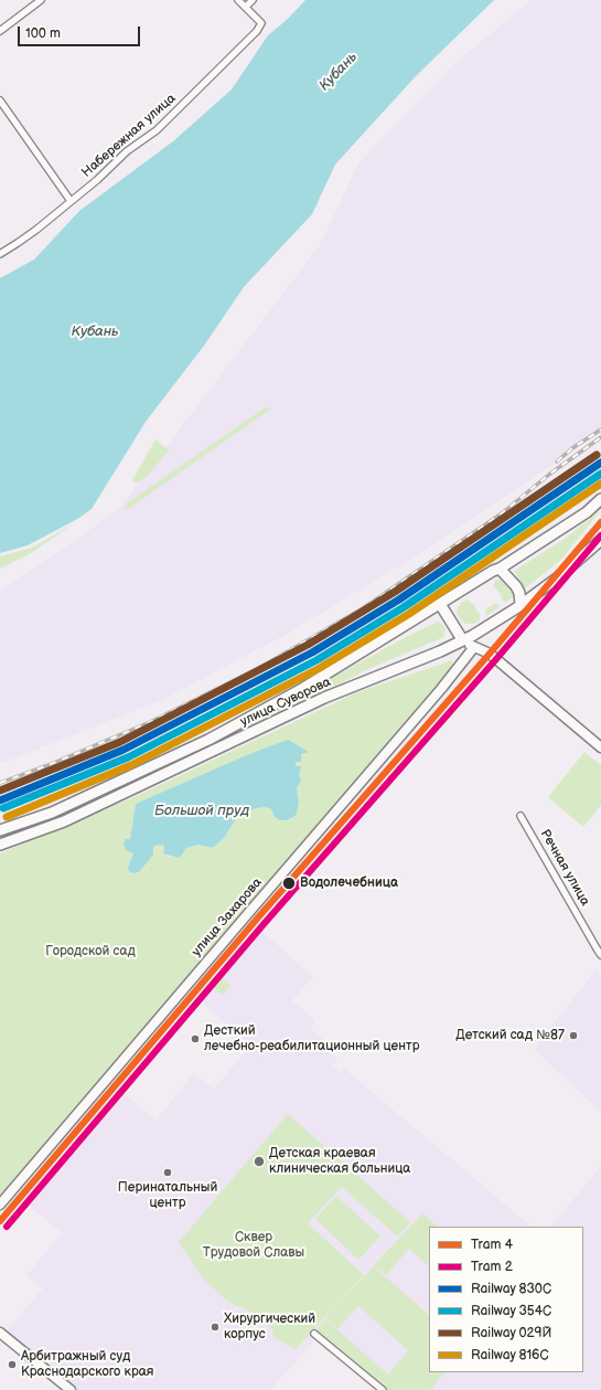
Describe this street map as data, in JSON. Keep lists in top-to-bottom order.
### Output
{
  "streets": {
    "main road": ["улица Суворова"],
    "street": ["Набережная улица", "Речная улица", "улица Захарова"]
  },
  "water": ["Кубань", "Большой пруд"],
  "parks": ["Городской сад", "Сквер Трудовой Славы"],
  "places": [
    "Водолечебница",
    "Детский сад №87",
    "Десткий лечебно-реабилитационный центр",
    "Детская краевая клиническая больница",
    "Перинатальный центр",
    "Хирургический корпус",
    "Арбитражный суд Краснодарского края"
  ],
  "lines": [
    "rail line 029Й",
    "rail line 830С",
    "rail line 354С",
    "rail line 816С",
    "tram line 4",
    "tram line 2"
  ],
  "legend": [
    "Tram 4",
    "Tram 2",
    "Railway 830С",
    "Railway 354С",
    "Railway 029Й",
    "Railway 816С"
  ],
  "scale_bar": "100 m"
}
